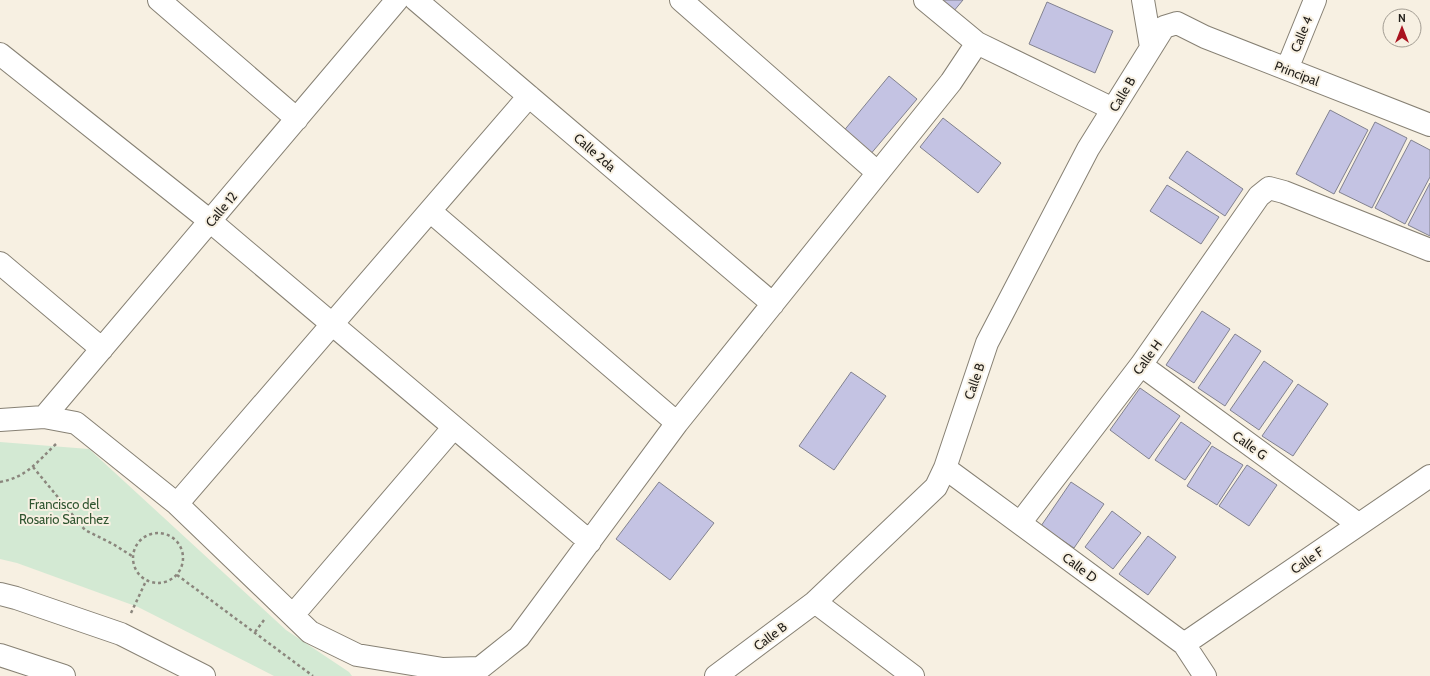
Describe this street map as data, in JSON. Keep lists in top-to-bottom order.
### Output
{
  "streets": {
    "street": [
      "Calle 4",
      "Principal",
      "Calle B",
      "Calle 2da",
      "Calle 12",
      "Calle H",
      "Calle G",
      "Calle F",
      "Calle D"
    ]
  },
  "crossings": [
    ["Calle 4", "Principal"],
    ["Principal", "Calle B"],
    ["Calle B", "Calle D"],
    ["Calle H", "Calle G"],
    ["Calle H", "Calle D"],
    ["Calle G", "Calle F"],
    ["Calle F", "Calle D"]
  ],
  "parks": ["Francisco del Rosario Sanchez"],
  "north": "top"
}
